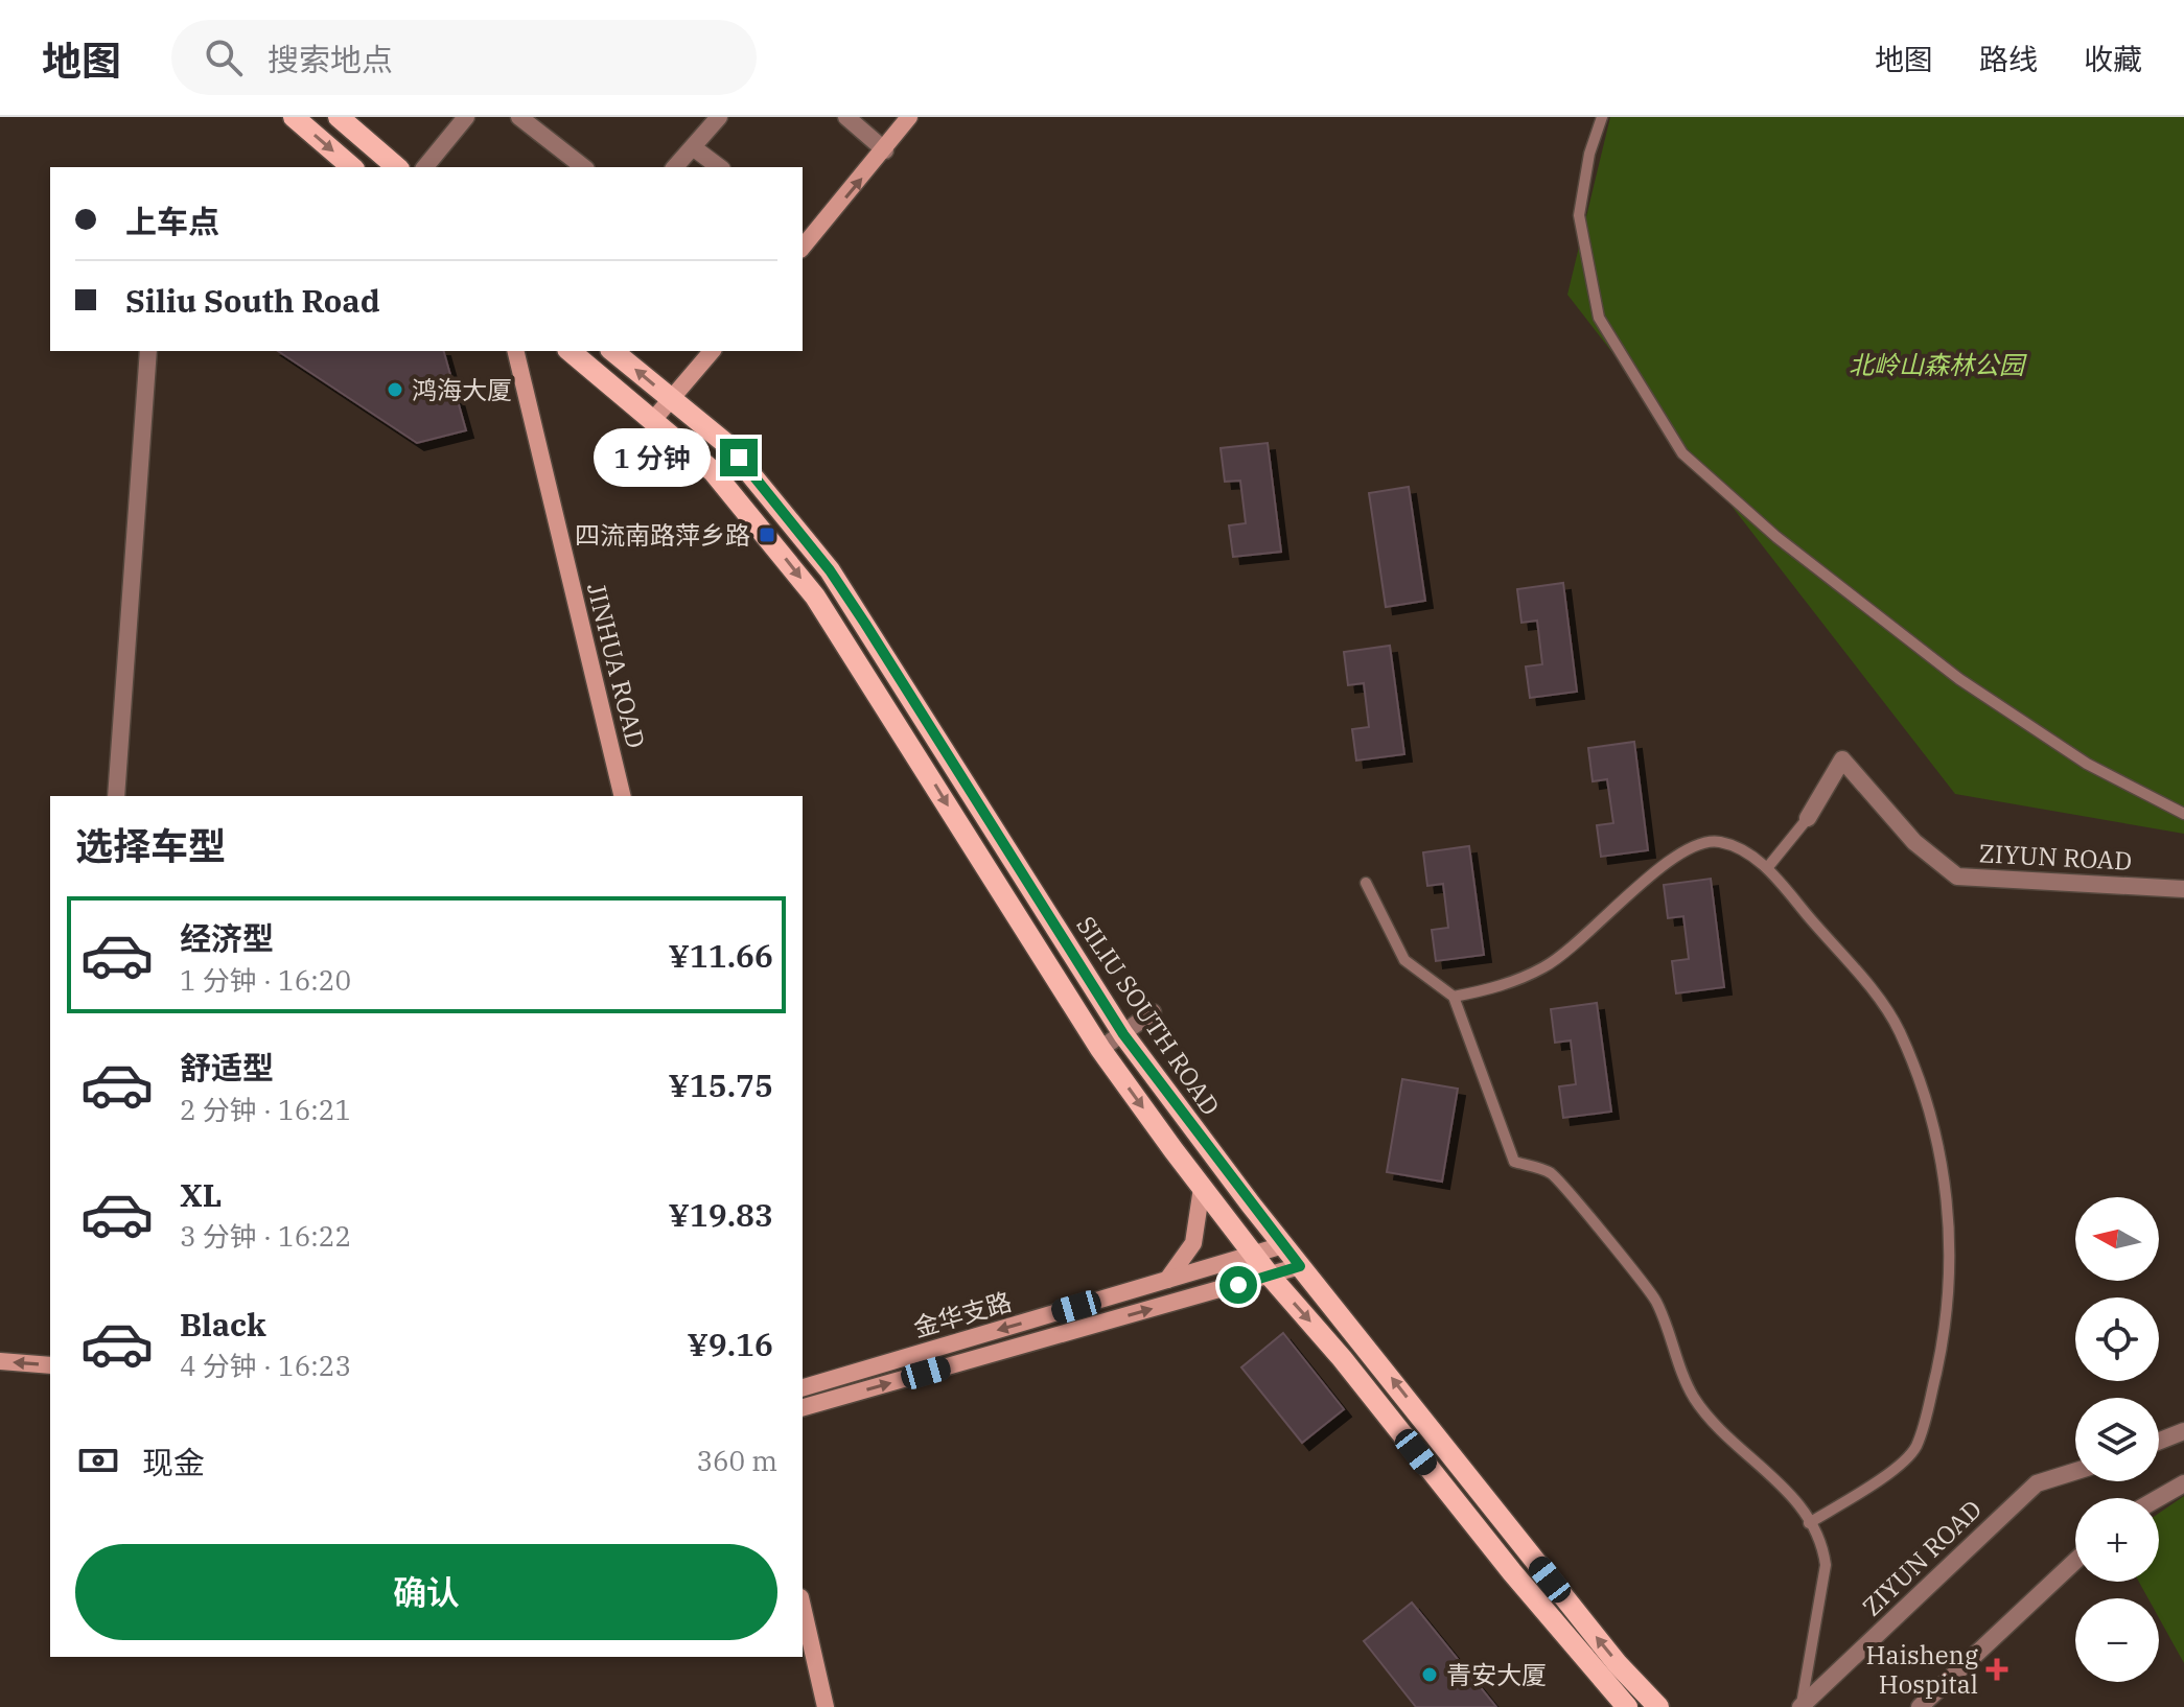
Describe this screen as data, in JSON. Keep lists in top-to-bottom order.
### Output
{
  "streets": {
    "main road": ["SILIU SOUTH ROAD"],
    "street": ["JINHUA ROAD", "ZIYUN ROAD", "金华支路"]
  },
  "crossings": [
    ["SILIU SOUTH ROAD", "金华支路"]
  ],
  "parks": ["北岭山森林公园"],
  "places": {
    "other": ["鸿海大厦", "青安大厦"],
    "transit": ["四流南路萍乡路"],
    "health": ["Haisheng Hospital"]
  },
  "north": "left",
  "page": {
    "header": "地图",
    "search": "搜索地点",
    "nav": ["地图", "路线", "收藏"],
    "banner": ["上车点", "Siliu South Road"],
    "bubble": "1 分钟",
    "heading": "选择车型",
    "list": [
      {
        "name": "经济型",
        "note": "1 分钟 · 16:20",
        "value": "¥11.66"
      },
      {
        "name": "舒适型",
        "note": "2 分钟 · 16:21",
        "value": "¥15.75"
      },
      {
        "name": "XL",
        "note": "3 分钟 · 16:22",
        "value": "¥19.83"
      },
      {
        "name": "Black",
        "note": "4 分钟 · 16:23",
        "value": "¥9.16"
      }
    ],
    "map_buttons": ["+", "−"],
    "pay": ["现金", "360 m"],
    "buttons": "确认"
  }
}
